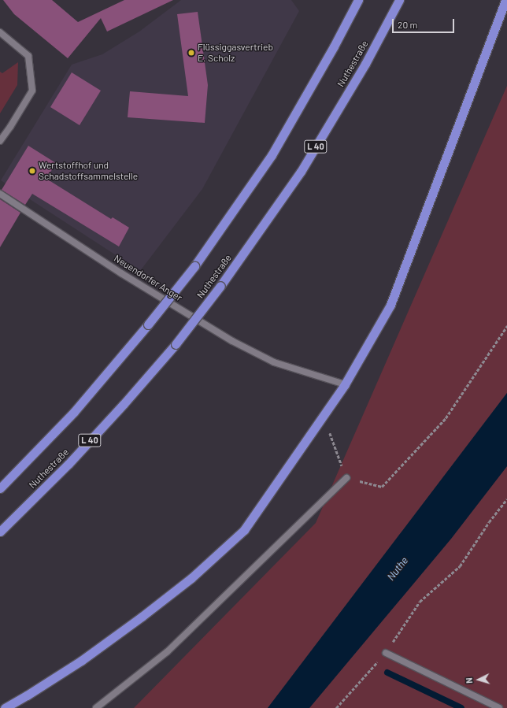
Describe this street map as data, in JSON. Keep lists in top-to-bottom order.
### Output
{
  "streets": {
    "highway": ["Nuthestraße", "L 40"],
    "street": ["Neuendorfer Anger"]
  },
  "water": ["Nuthe"],
  "places": ["Flüssiggasvertrieb E. Scholz", "Wertstoffhof und Schadstoffsammelstelle"],
  "scale_bar": "20 m",
  "north": "left"
}
